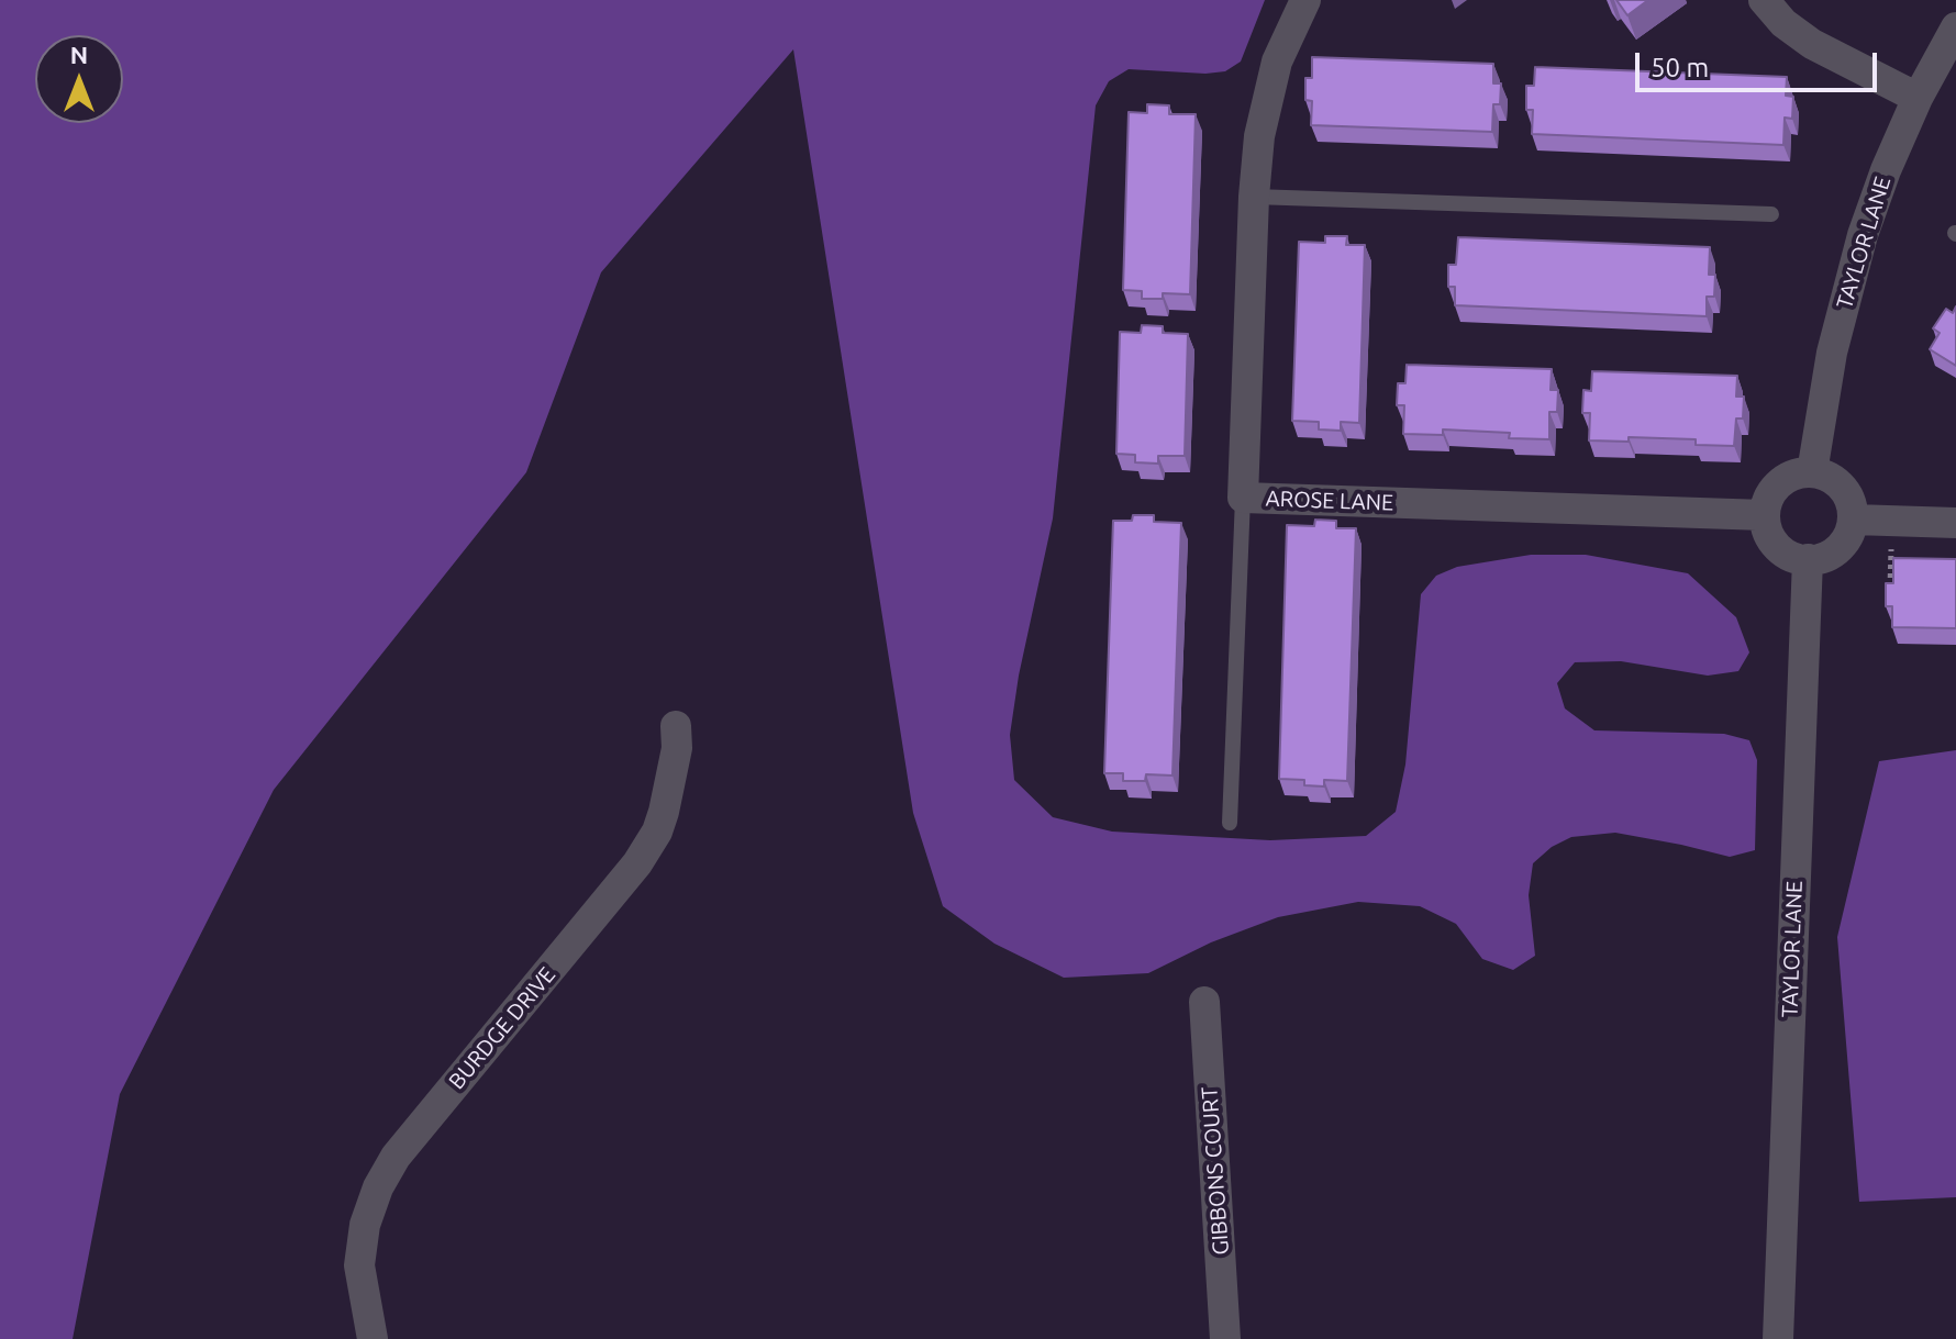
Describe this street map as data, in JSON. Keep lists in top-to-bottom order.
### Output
{
  "streets": {
    "street": [
      "TAYLOR LANE",
      "AROSE LANE",
      "BURDGE DRIVE",
      "GIBBONS COURT"
    ]
  },
  "crossings": [
    ["TAYLOR LANE", "AROSE LANE"]
  ],
  "scale_bar": "50 m",
  "north": "top"
}
